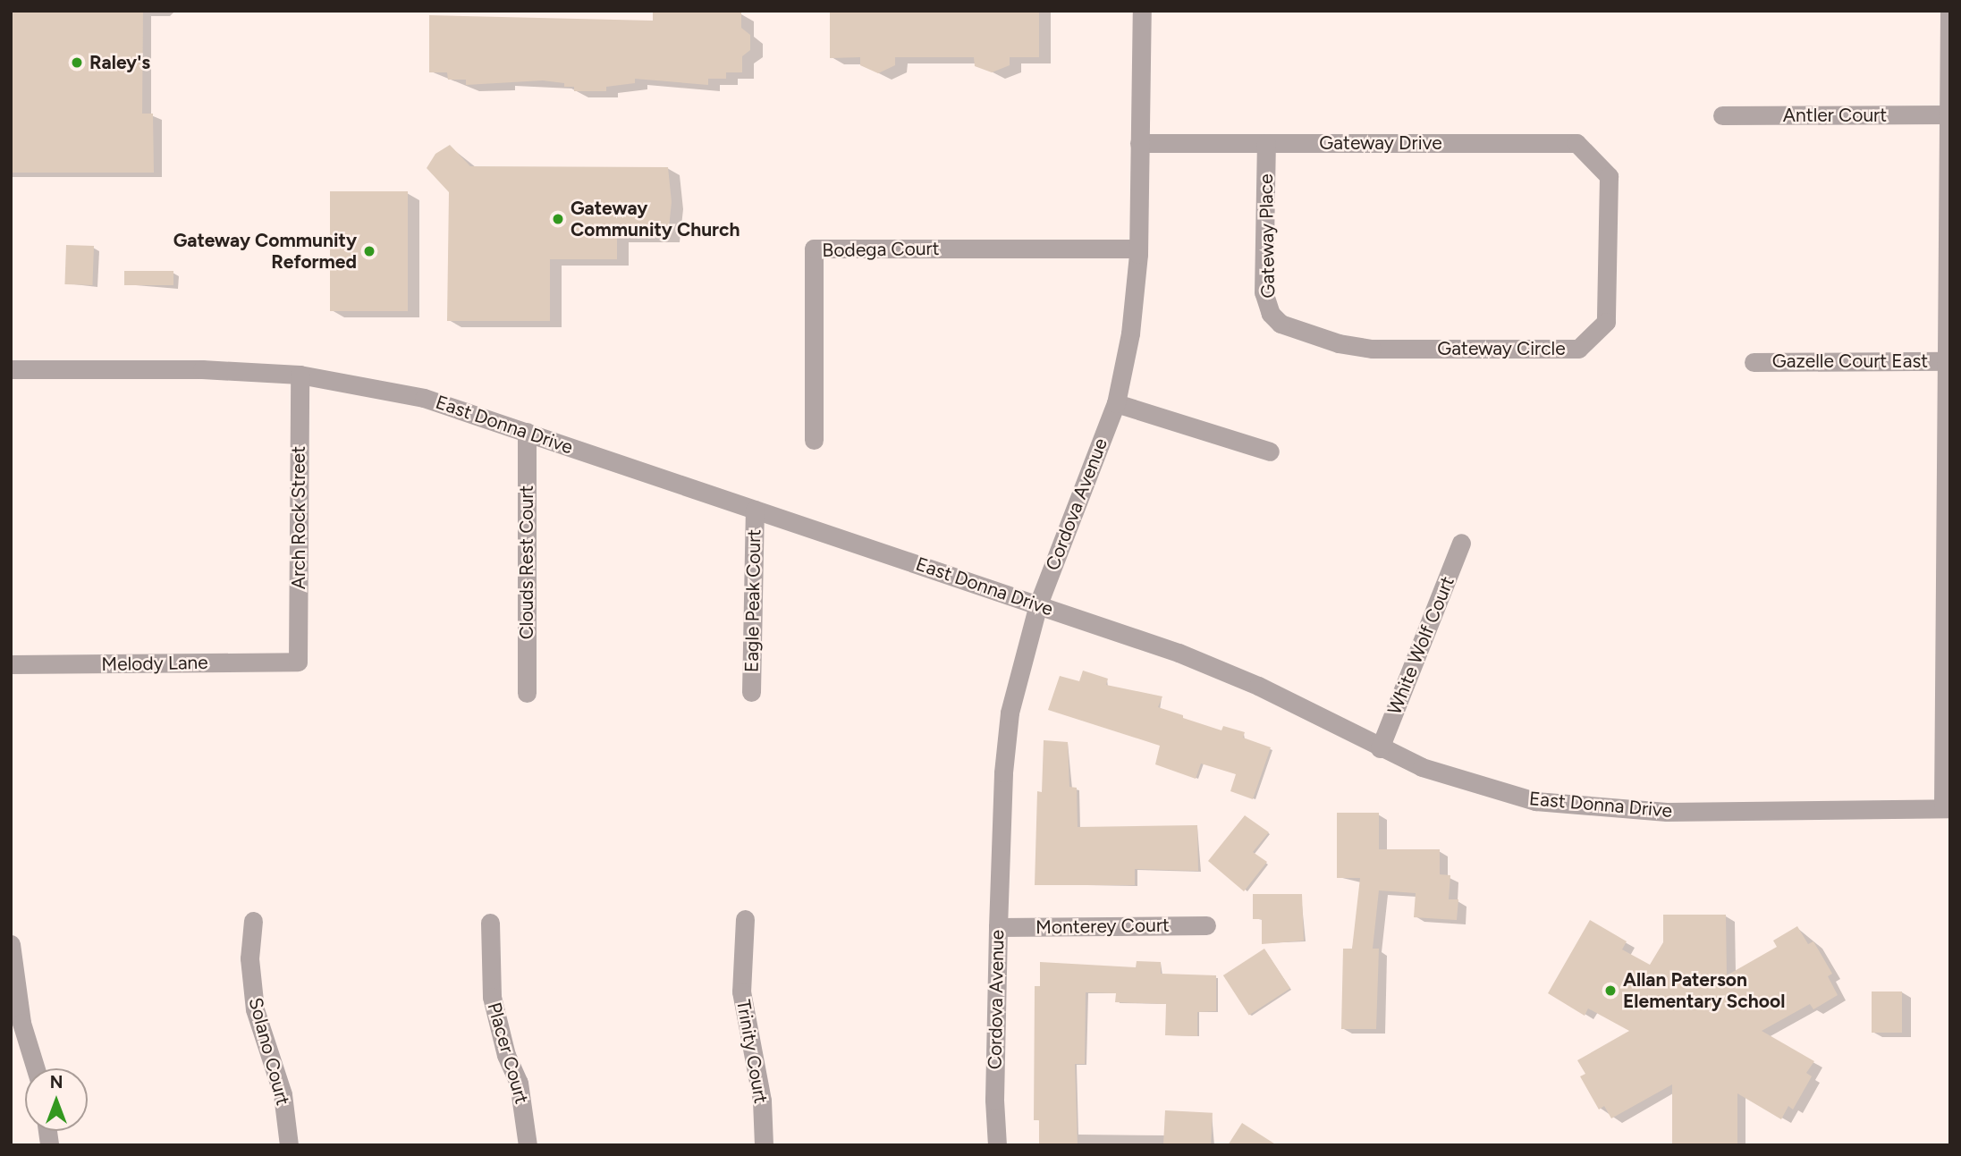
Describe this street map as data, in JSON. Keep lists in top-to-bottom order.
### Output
{
  "streets": {
    "street": [
      "Antler Court",
      "Gateway Drive",
      "Gateway Place",
      "Bodega Court",
      "Gateway Circle",
      "Gazelle Court East",
      "East Donna Drive",
      "Cordova Avenue",
      "Arch Rock Street",
      "Clouds Rest Court",
      "Eagle Peak Court",
      "White Wolf Court",
      "Melody Lane",
      "Monterey Court",
      "Solano Court",
      "Trinity Court",
      "Placer Court"
    ]
  },
  "crossings": [
    ["Gateway Drive", "Gateway Place"],
    ["Gateway Drive", "Gateway Circle"],
    ["Gateway Drive", "Cordova Avenue"],
    ["Gateway Place", "Gateway Circle"],
    ["Bodega Court", "Cordova Avenue"],
    ["East Donna Drive", "Cordova Avenue"],
    ["East Donna Drive", "Arch Rock Street"],
    ["East Donna Drive", "Clouds Rest Court"],
    ["East Donna Drive", "Eagle Peak Court"],
    ["East Donna Drive", "White Wolf Court"],
    ["Cordova Avenue", "Monterey Court"],
    ["Arch Rock Street", "Melody Lane"]
  ],
  "places": [
    "Raley's",
    "Gateway Community Church",
    "Gateway Community Reformed",
    "Allan Paterson Elementary School"
  ],
  "north": "top"
}
